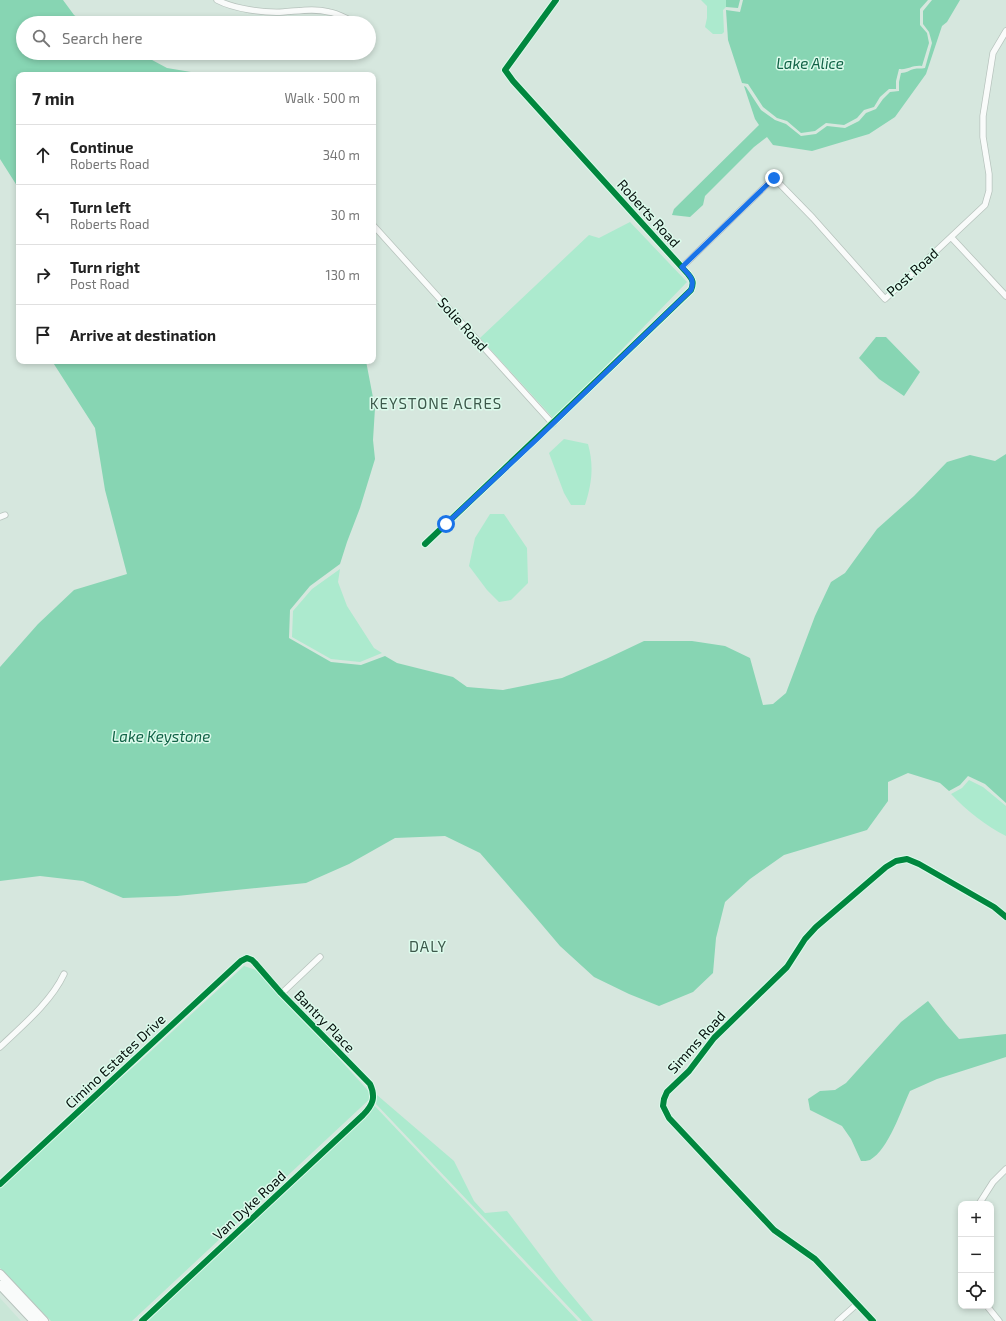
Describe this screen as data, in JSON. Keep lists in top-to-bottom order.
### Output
{
  "streets": {
    "street": [
      "Roberts Road",
      "Post Road",
      "Solie Road",
      "Bantry Place",
      "Simms Road",
      "Cimino Estates Drive",
      "Van Dyke Road"
    ]
  },
  "crossings": [
    ["Roberts Road", "Post Road"],
    ["Roberts Road", "Solie Road"],
    ["Bantry Place", "Cimino Estates Drive"],
    ["Bantry Place", "Van Dyke Road"]
  ],
  "districts": ["KEYSTONE ACRES", "DALY"],
  "water": ["Lake Alice", "Lake Keystone"],
  "page": {
    "search": "Search here",
    "heading": ["7 min", "Walk · 500 m"],
    "list": [
      ["Continue", "Roberts Road", "340 m"],
      ["Turn left", "Roberts Road", "30 m"],
      ["Turn right", "Post Road", "130 m"],
      "Arrive at destination"
    ],
    "map_buttons": ["+", "−"]
  }
}
